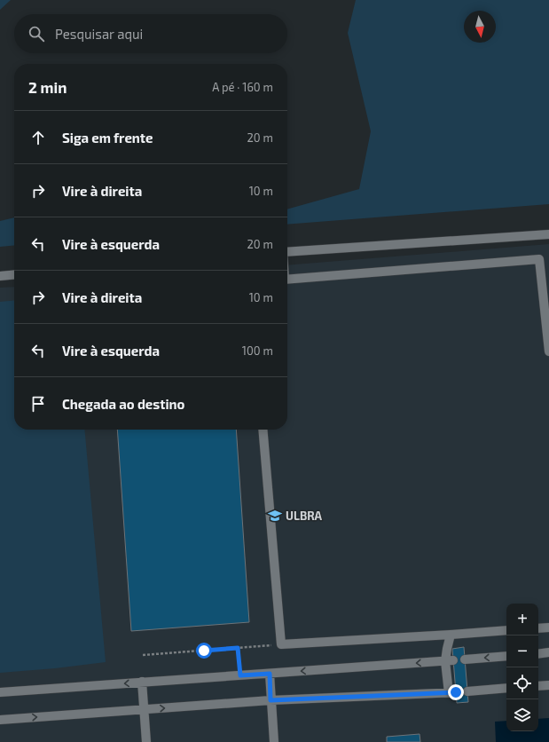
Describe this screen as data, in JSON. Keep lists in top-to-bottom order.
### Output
{
  "places": {
    "school or university": ["ULBRA"]
  },
  "north": "bottom",
  "page": {
    "search": "Pesquisar aqui",
    "heading": ["2 min", "A pé · 160 m"],
    "list": [
      ["Siga em frente", "20 m"],
      ["Vire à direita", "10 m"],
      ["Vire à esquerda", "20 m"],
      ["Vire à direita", "10 m"],
      ["Vire à esquerda", "100 m"],
      "Chegada ao destino"
    ],
    "map_buttons": ["+", "−"]
  }
}
